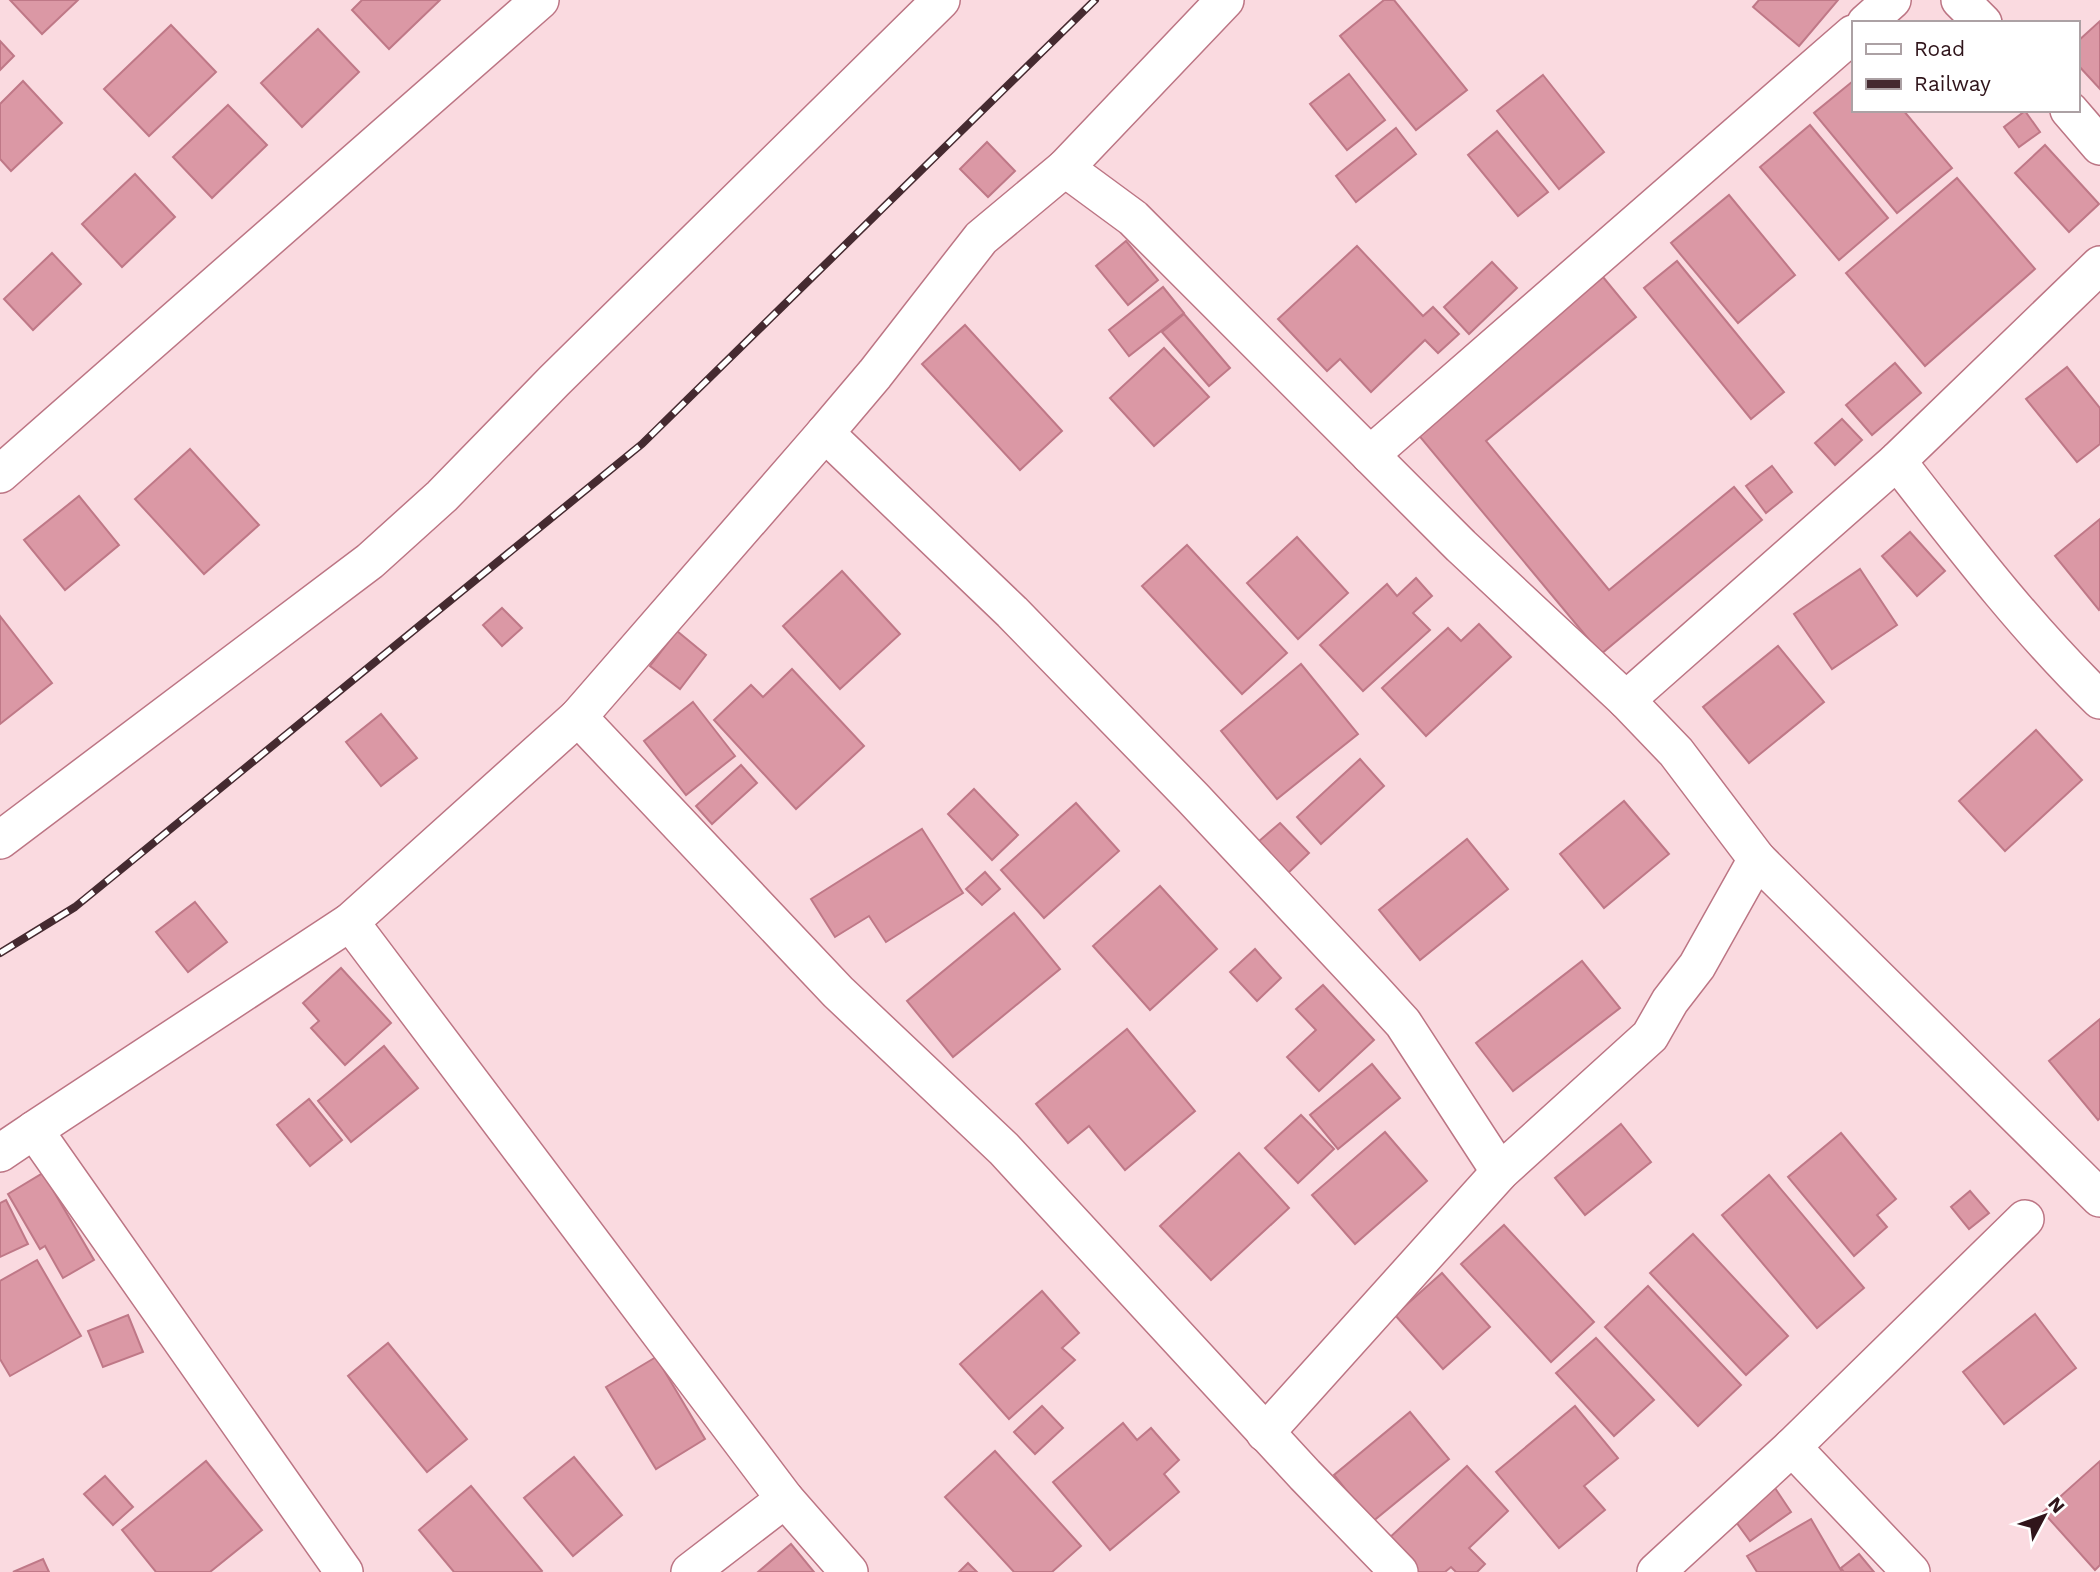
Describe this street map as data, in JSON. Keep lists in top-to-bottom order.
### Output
{
  "legend": ["Road", "Railway"],
  "north": "top right"
}
